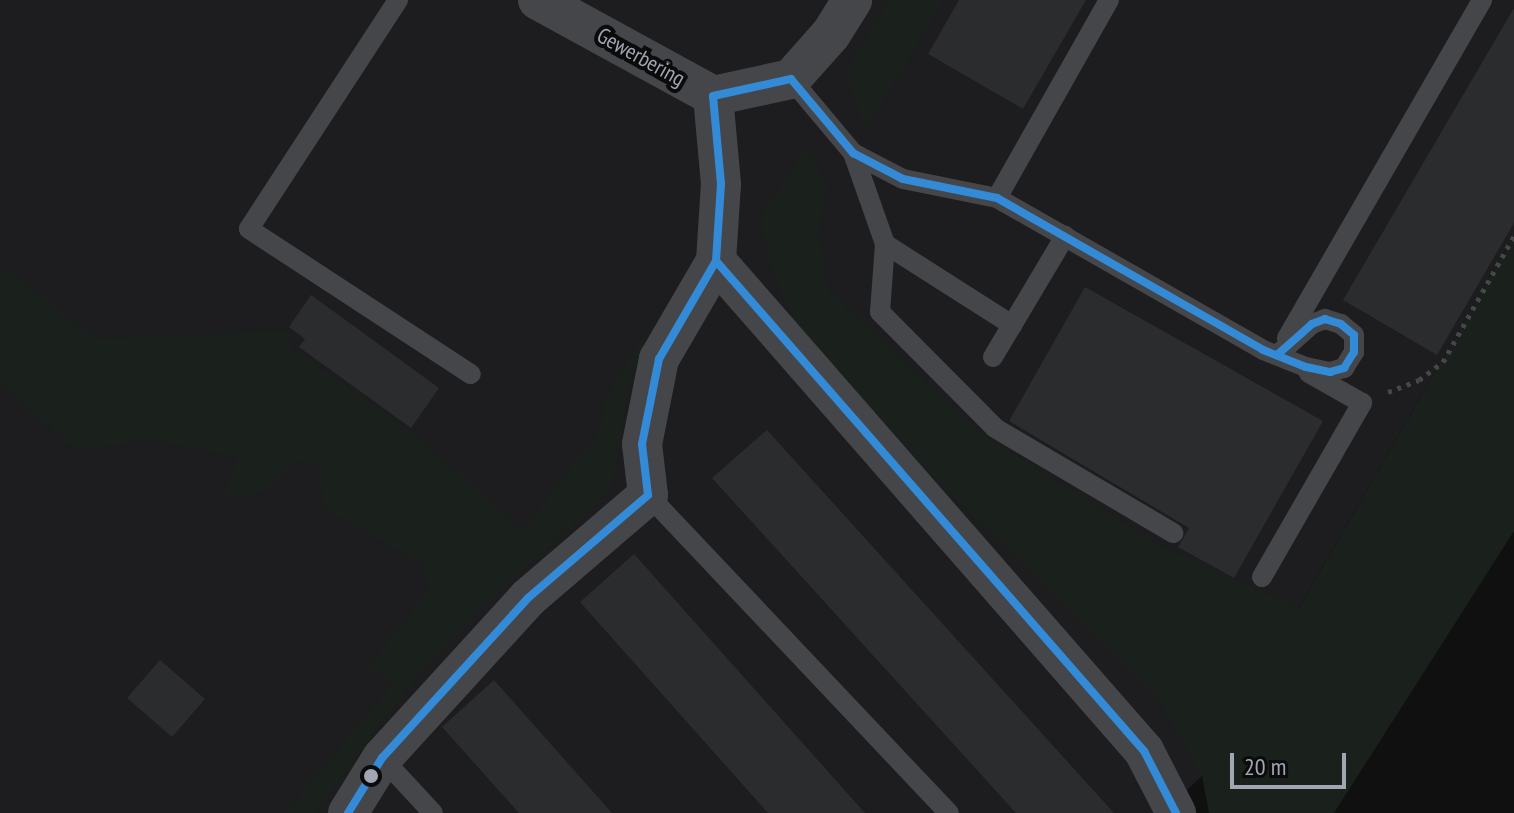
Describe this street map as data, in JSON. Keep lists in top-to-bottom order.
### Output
{
  "streets": {
    "street": ["Gewerbering"]
  },
  "scale_bar": "20 m"
}
